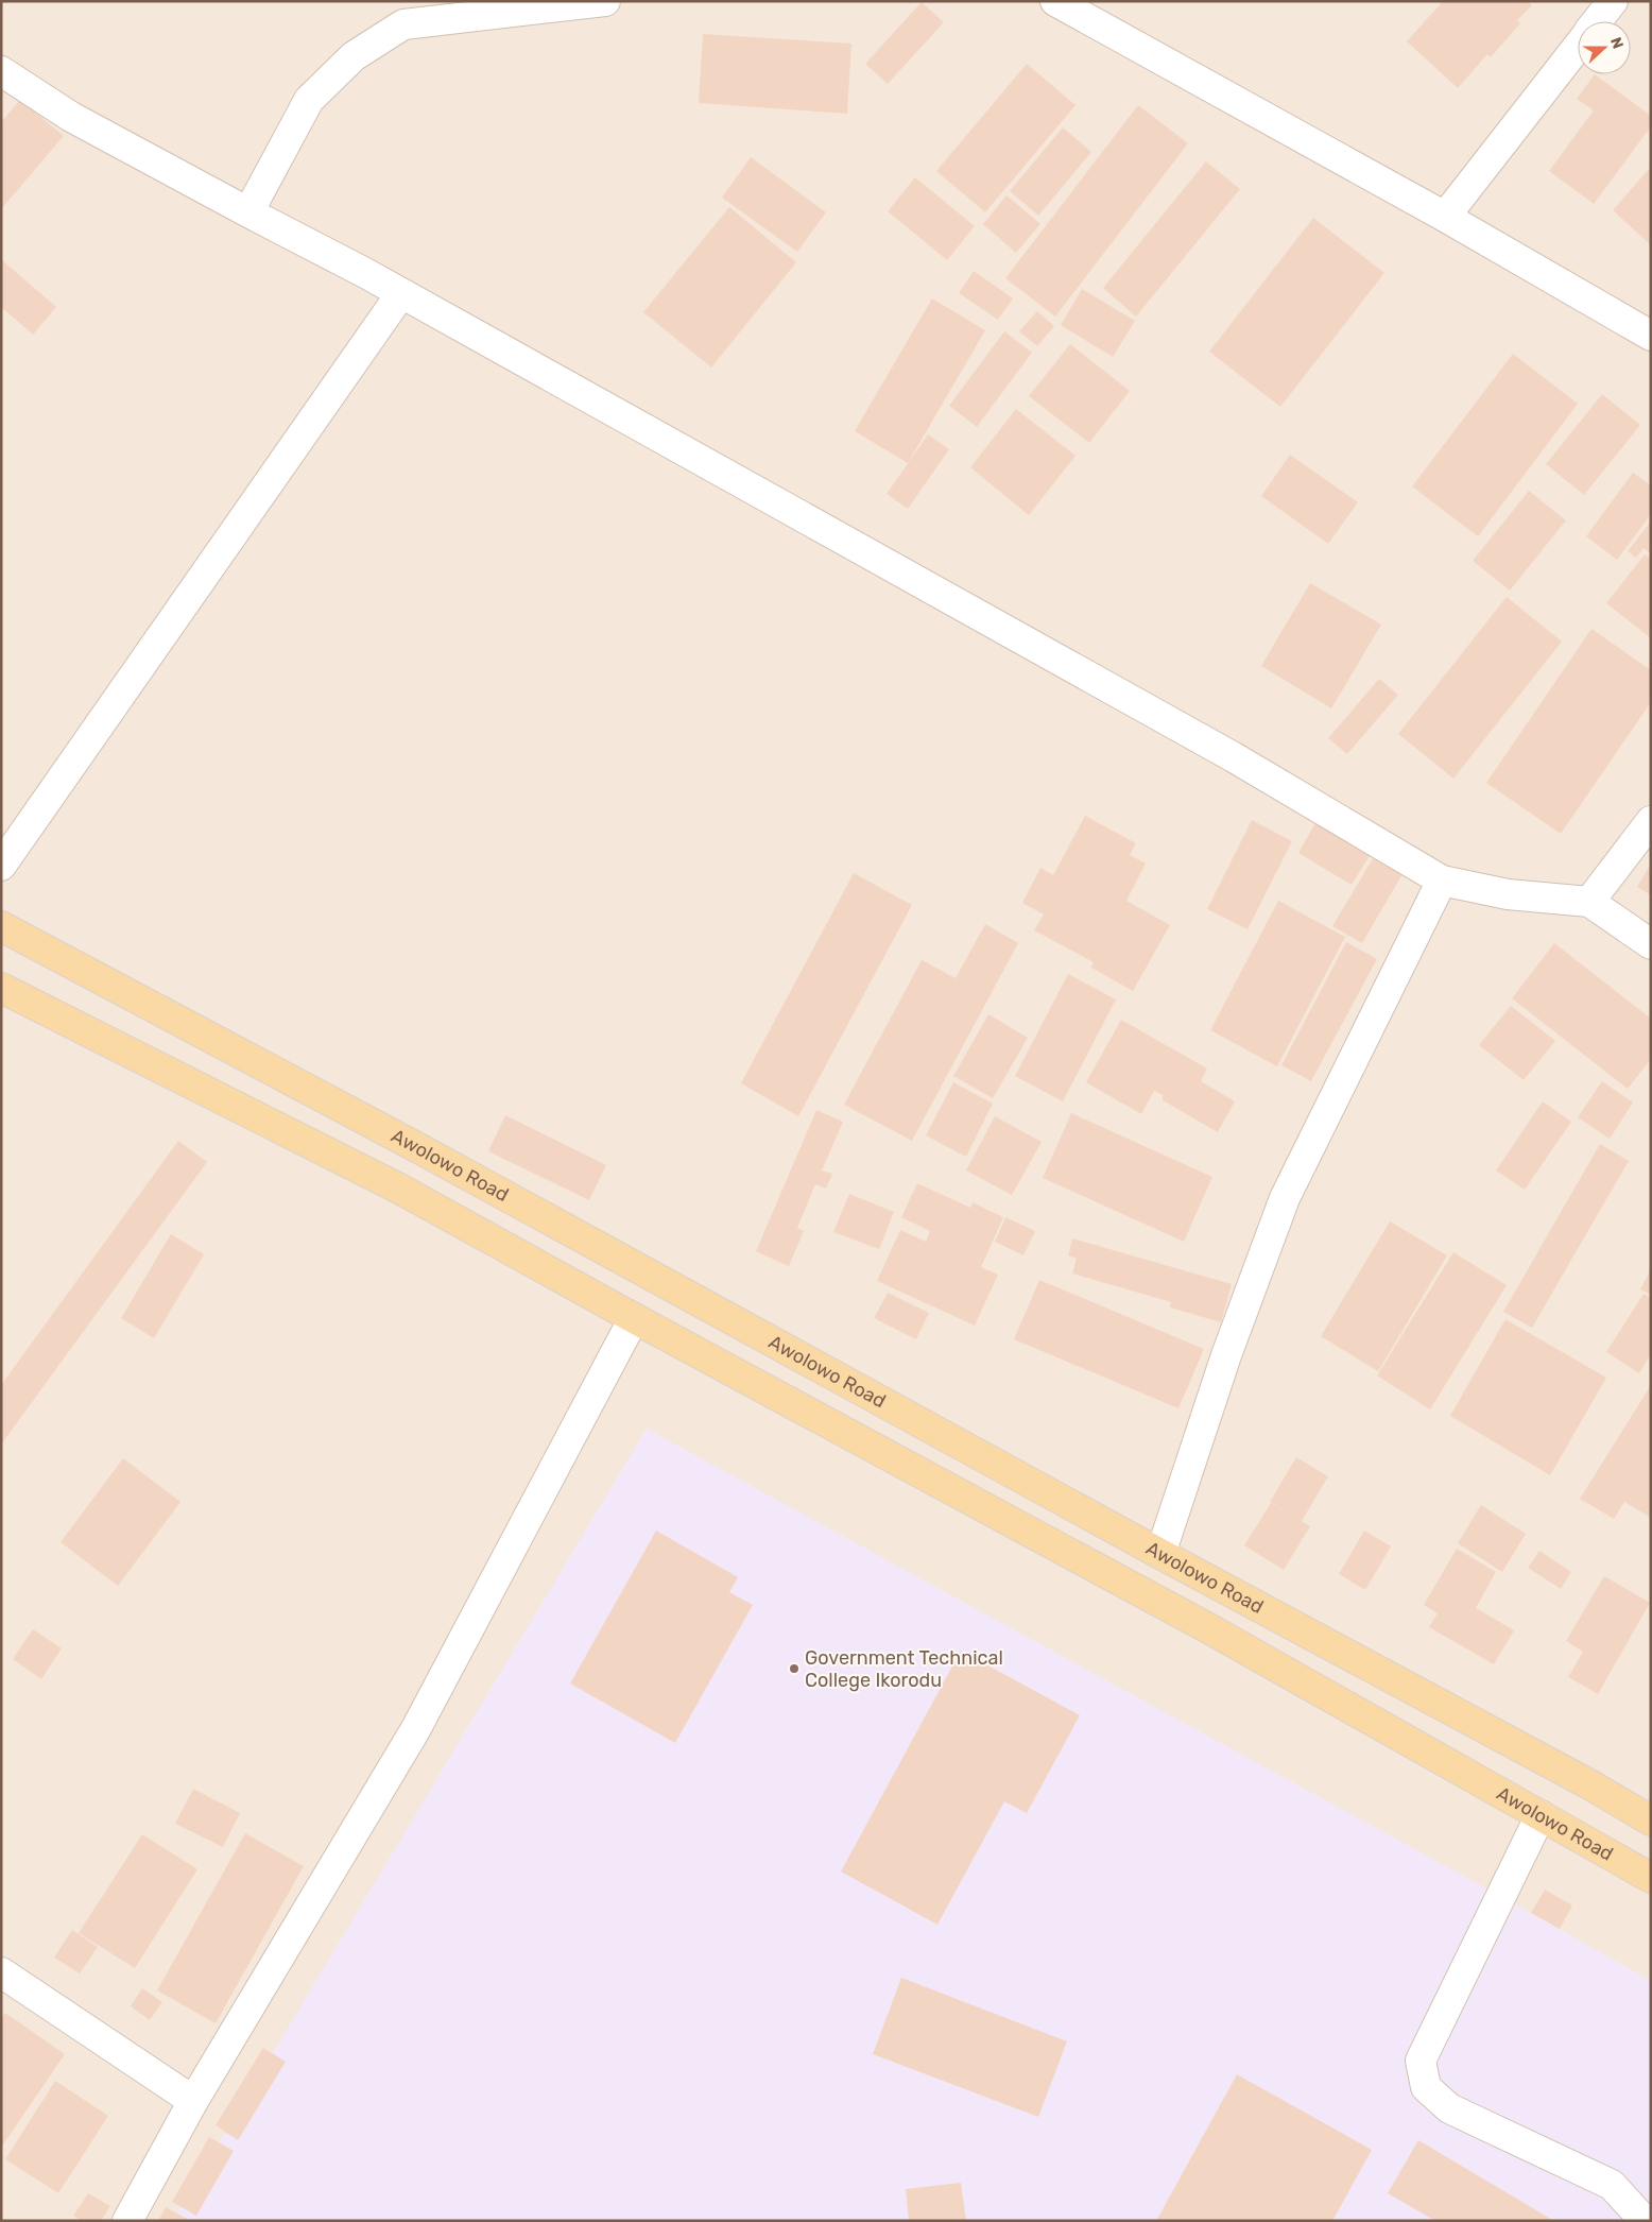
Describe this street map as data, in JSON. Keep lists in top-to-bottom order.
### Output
{
  "streets": {
    "main road": ["Awolowo Road"]
  },
  "places": ["Government Technical College Ikorodu"],
  "north": "right"
}
